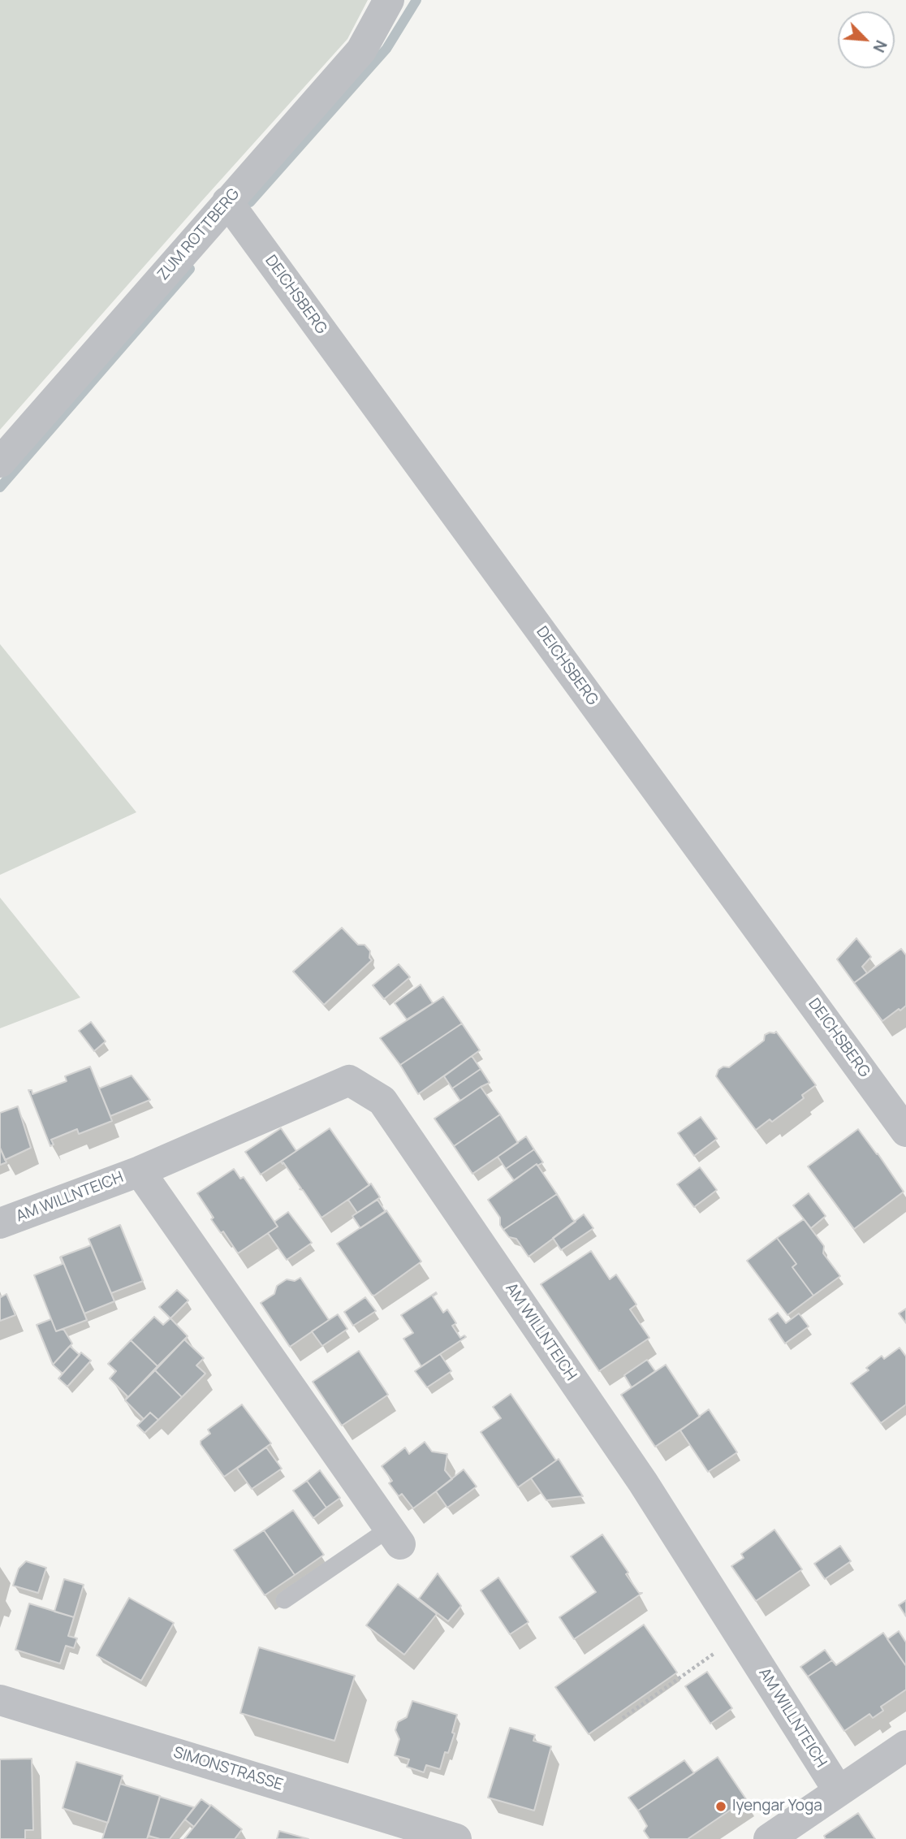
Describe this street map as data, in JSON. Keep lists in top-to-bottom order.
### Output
{
  "streets": {
    "street": [
      "ZUM ROTTBERG",
      "DEICHSBERG",
      "AM WILLNTEICH",
      "SIMONSTRASSE"
    ]
  },
  "crossings": [
    ["ZUM ROTTBERG", "DEICHSBERG"]
  ],
  "places": ["Iyengar Yoga"],
  "north": "bottom right"
}
